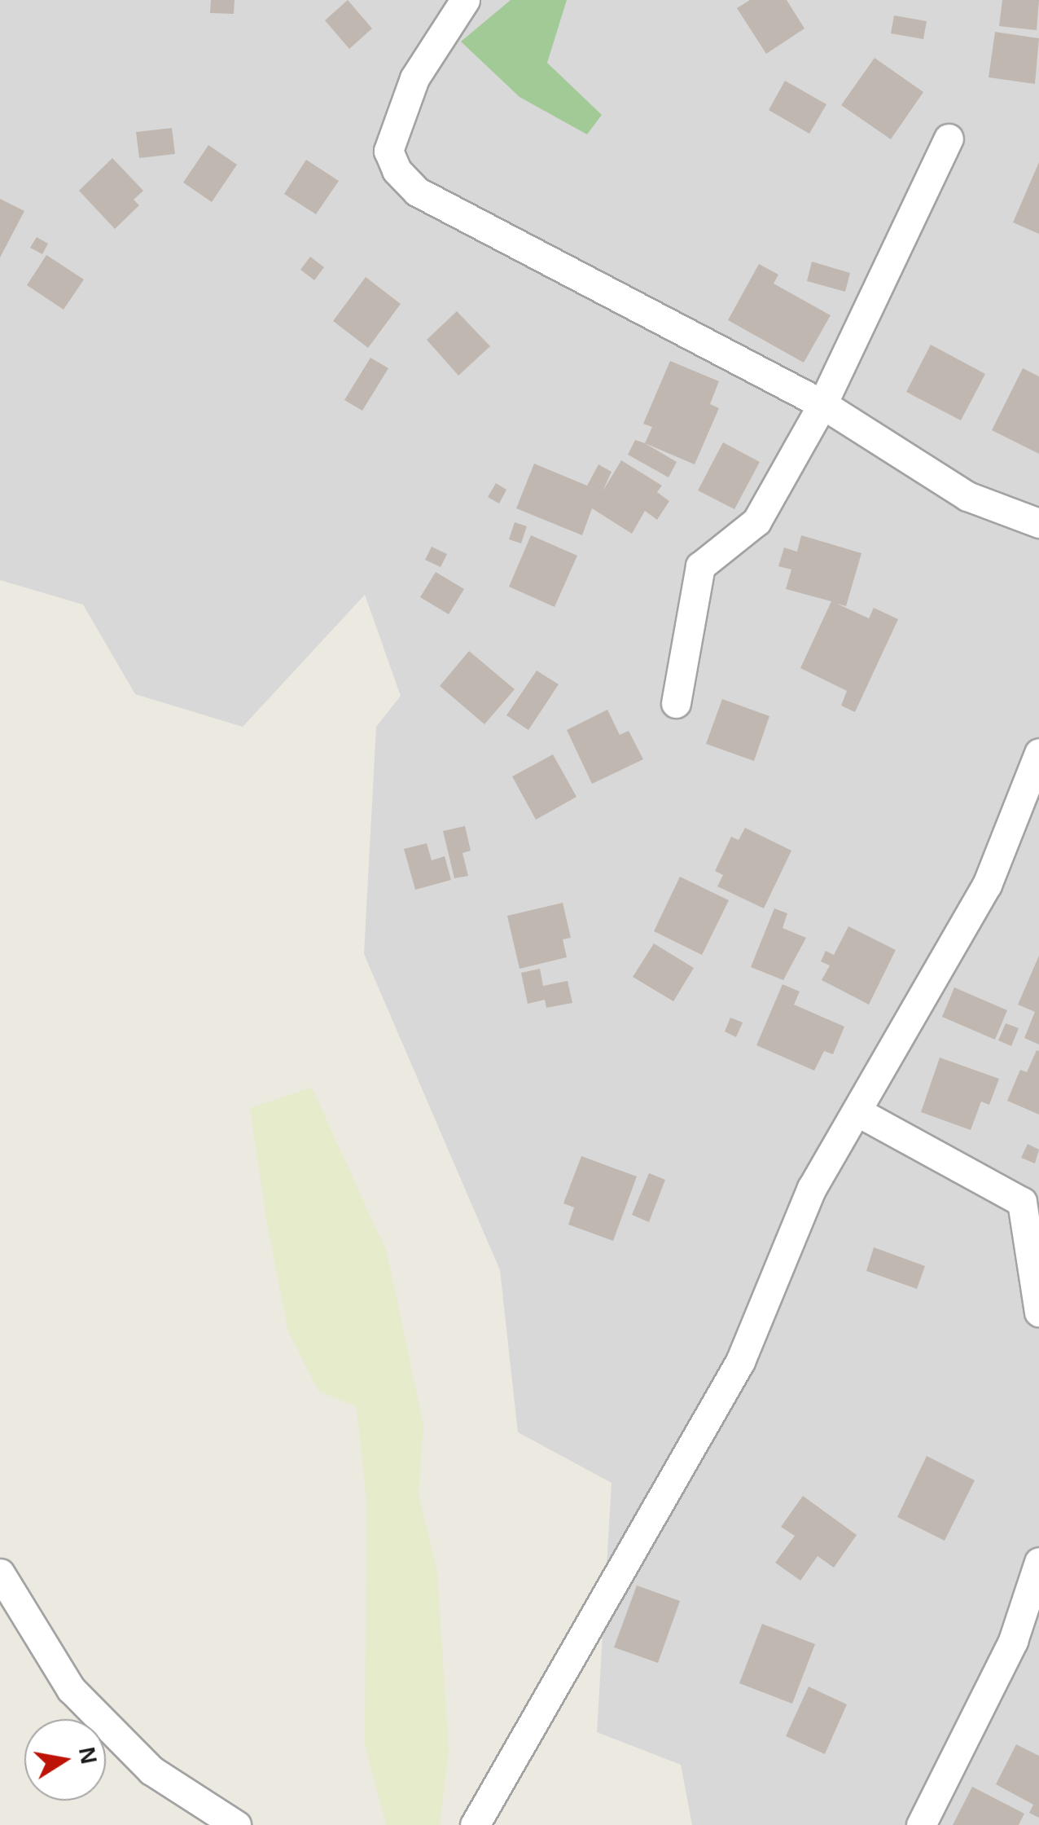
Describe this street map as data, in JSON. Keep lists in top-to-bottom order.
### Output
{
  "north": "right"
}
